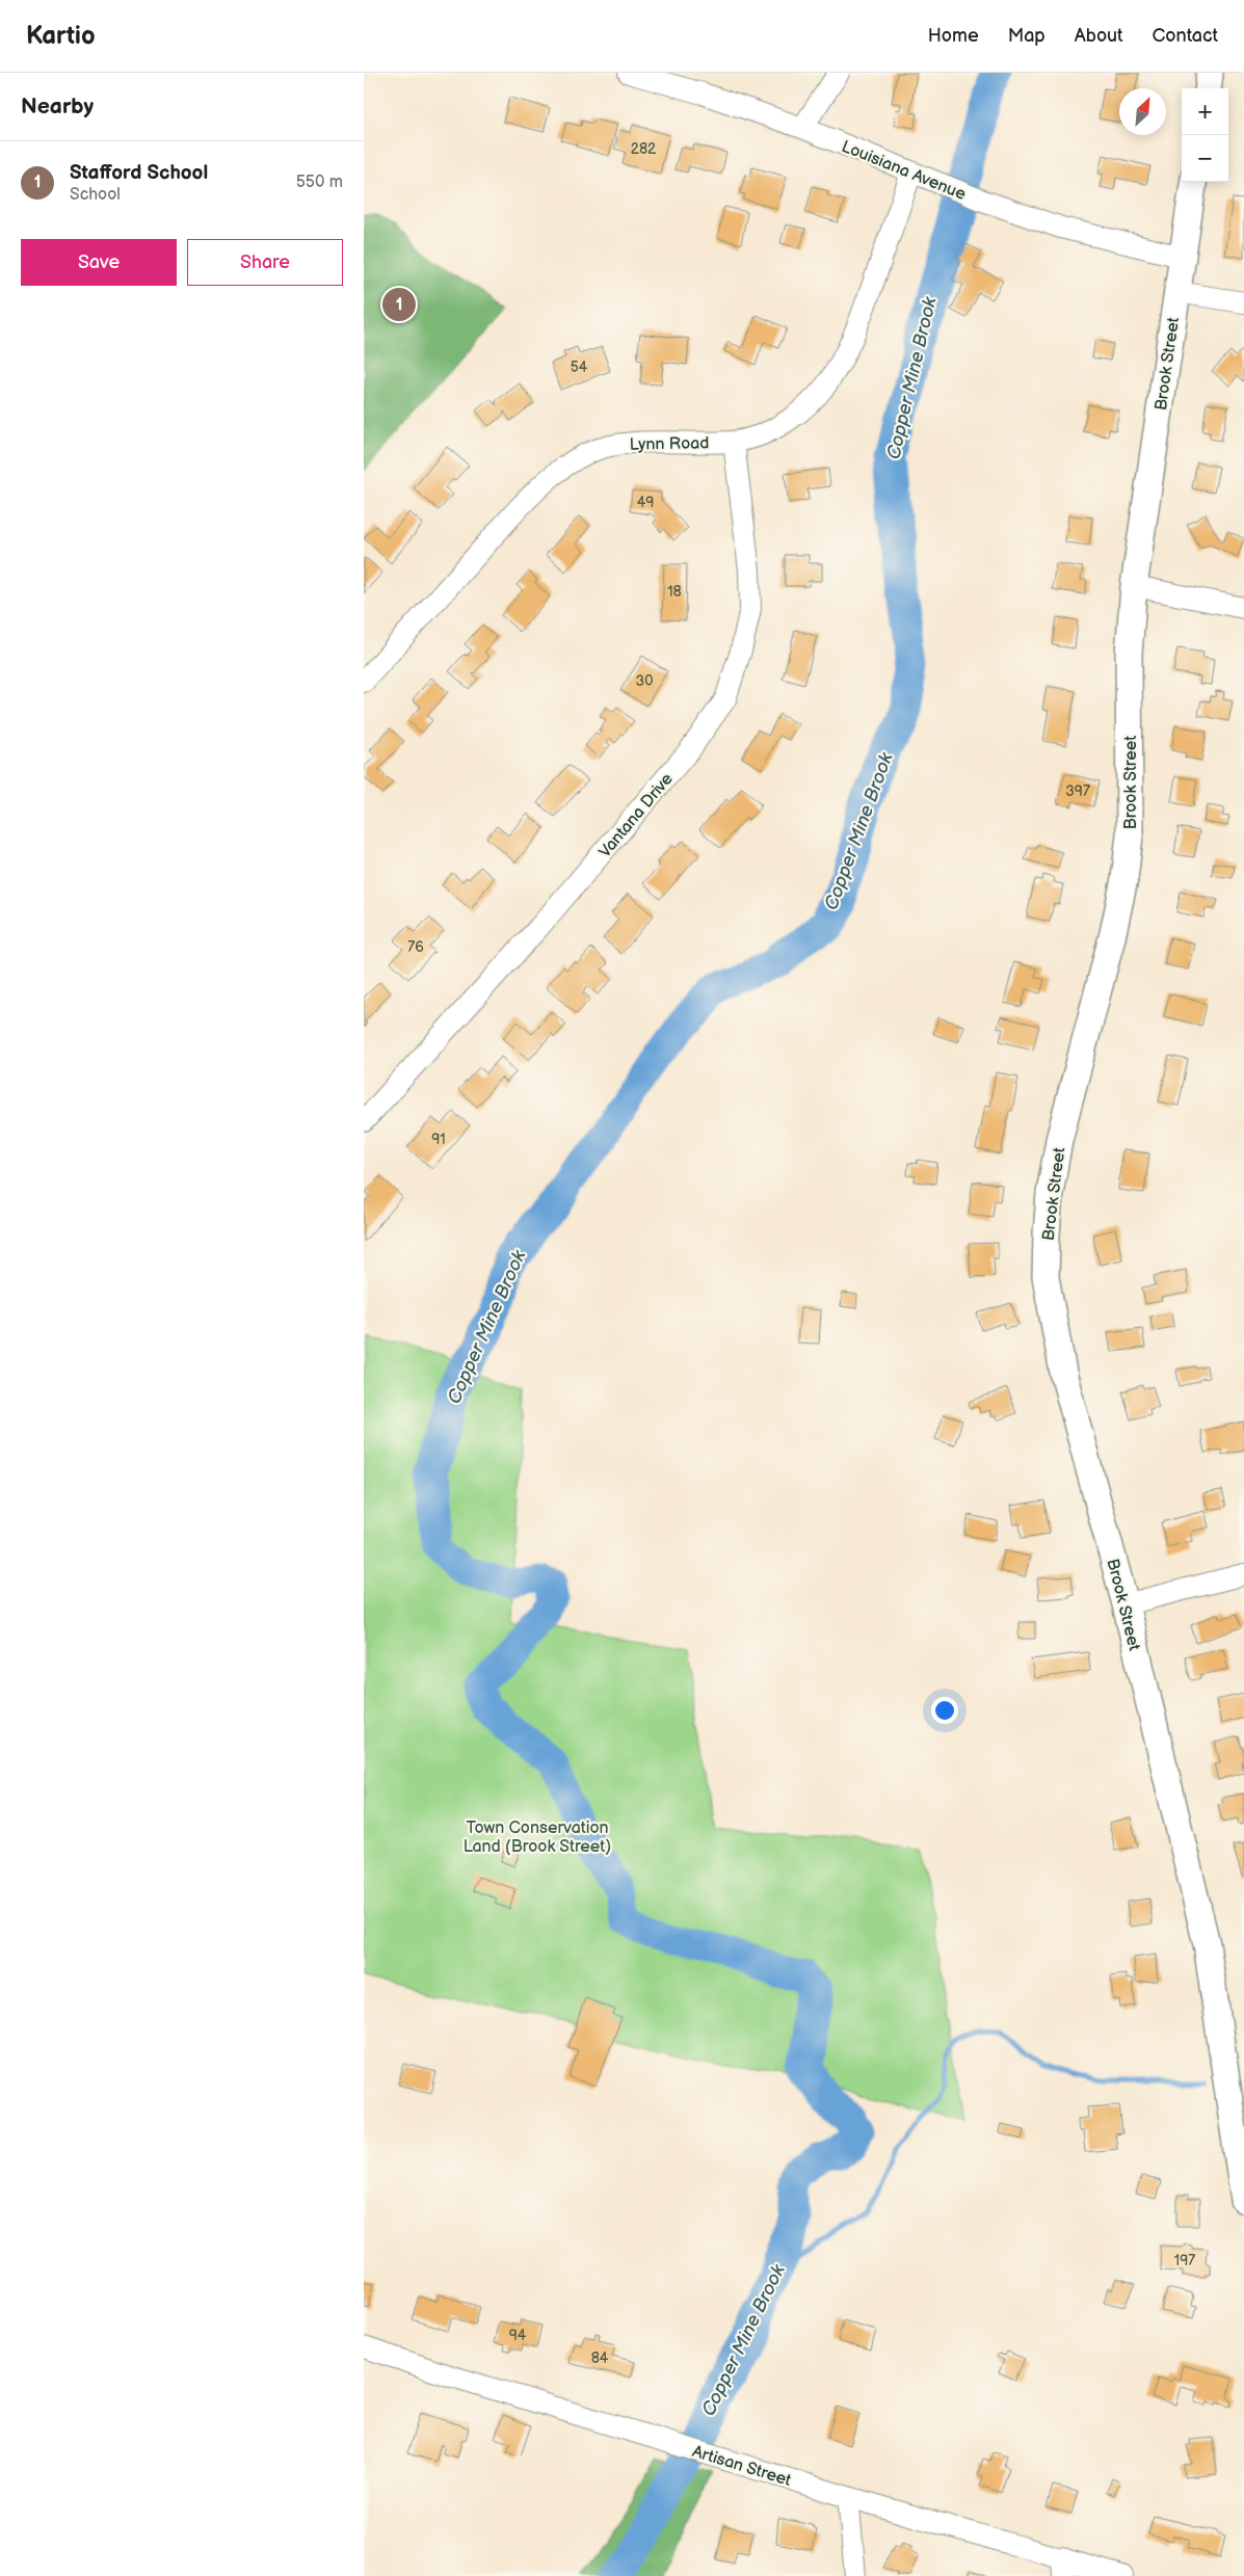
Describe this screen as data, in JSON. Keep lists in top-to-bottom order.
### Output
{
  "streets": {
    "street": [
      "Louisiana Avenue",
      "Brook Street",
      "Lynn Road",
      "Vantana Drive",
      "Artisan Street"
    ]
  },
  "crossings": [
    ["Louisiana Avenue", "Brook Street"],
    ["Louisiana Avenue", "Lynn Road"],
    ["Lynn Road", "Vantana Drive"]
  ],
  "water": ["Copper Mine Brook"],
  "parks": ["Town Conservation Land (Brook Street)"],
  "house_numbers": [
    "282",
    "54",
    "49",
    "18",
    "30",
    "397",
    "76",
    "91",
    "197",
    "94",
    "84"
  ],
  "north": "top right",
  "page": {
    "header": "Kartio",
    "nav": [
      "Home",
      "Map",
      "About",
      "Contact"
    ],
    "heading": "Nearby",
    "map_buttons": ["+", "−"],
    "list": [
      {
        "mark": "1",
        "name": "Stafford School",
        "note": "School",
        "value": "550 m"
      }
    ],
    "buttons": ["Save", "Share"],
    "pins": "1"
  }
}
